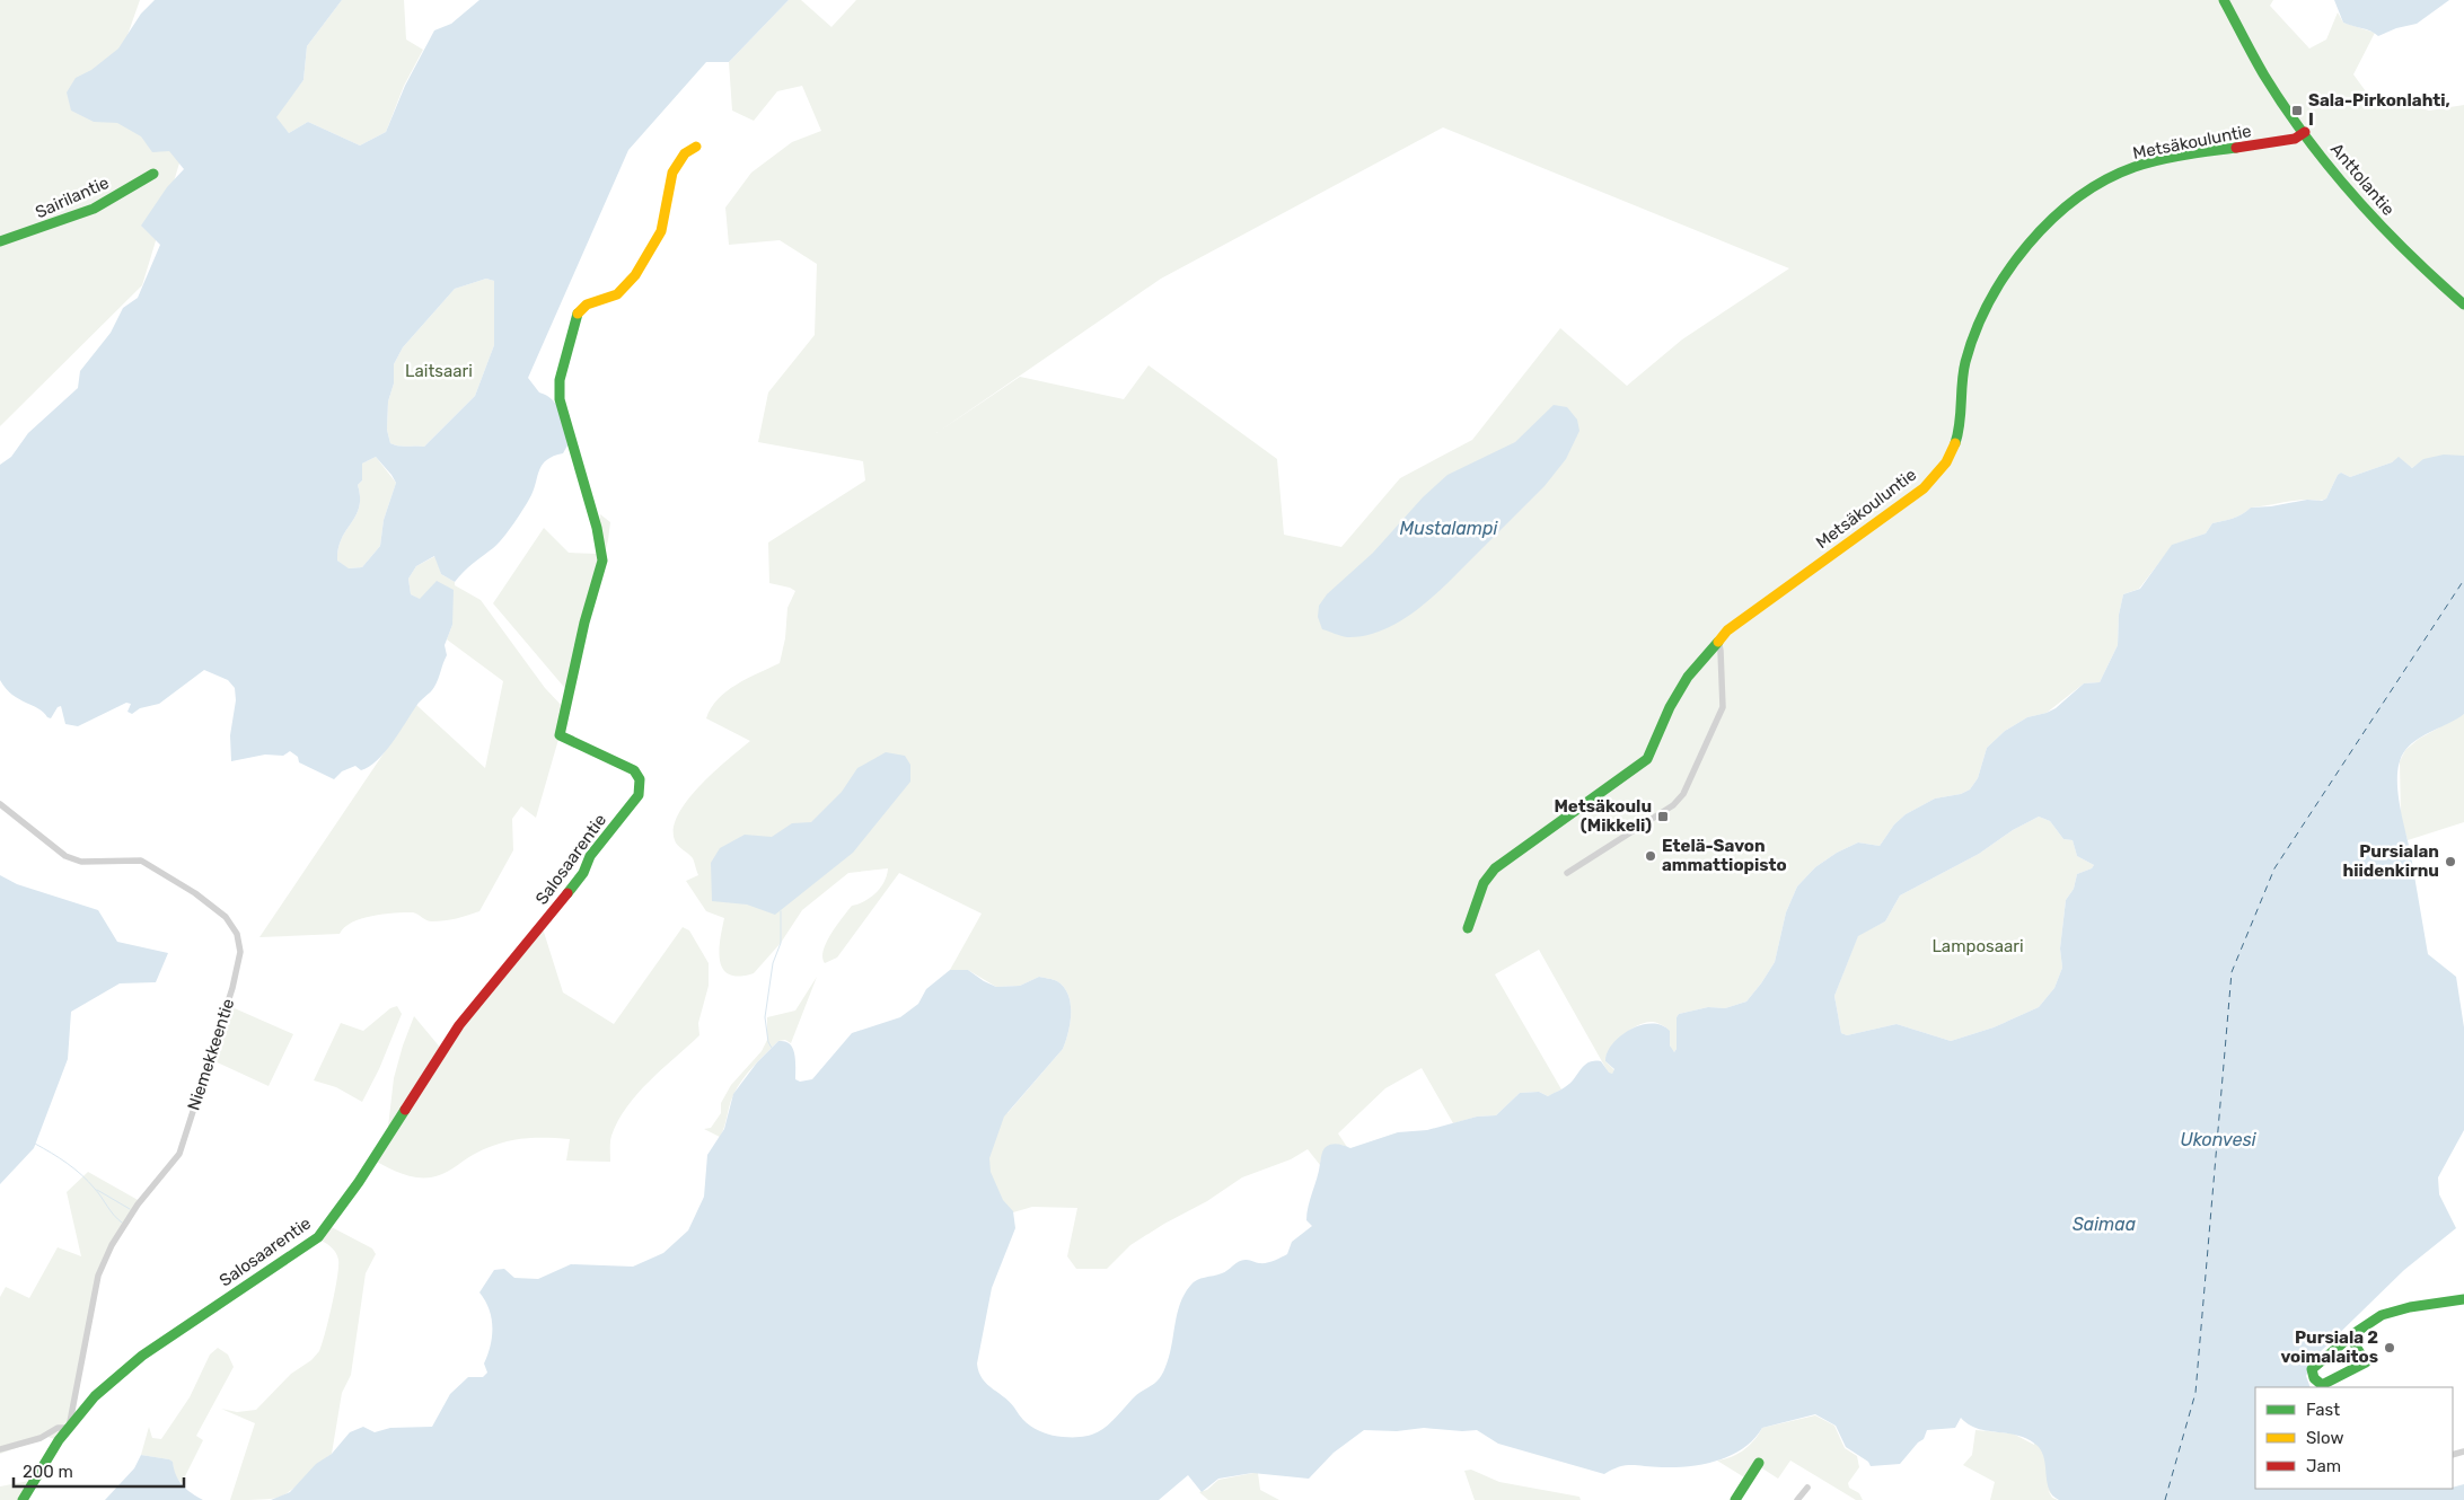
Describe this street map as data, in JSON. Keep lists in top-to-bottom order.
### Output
{
  "streets": {
    "street": [
      "Metsäkouluntie",
      "Anttolantie",
      "Sairilantie",
      "Salosaarentie",
      "Niemekkeentie"
    ]
  },
  "crossings": [
    ["Metsäkouluntie", "Anttolantie"],
    ["Salosaarentie", "Niemekkeentie"]
  ],
  "water": ["Mustalampi", "Ukonvesi", "Saimaa"],
  "parks": ["Laitsaari", "Lamposaari"],
  "places": {
    "transit": ["Sala-Pirkonlahti, I", "Metsäkoulu (Mikkeli)"],
    "other": ["Etelä-Savon ammattiopisto", "Pursialan hiidenkirnu", "Pursiala 2 voimalaitos"]
  },
  "legend": ["Fast", "Slow", "Jam"],
  "scale_bar": "200 m"
}
